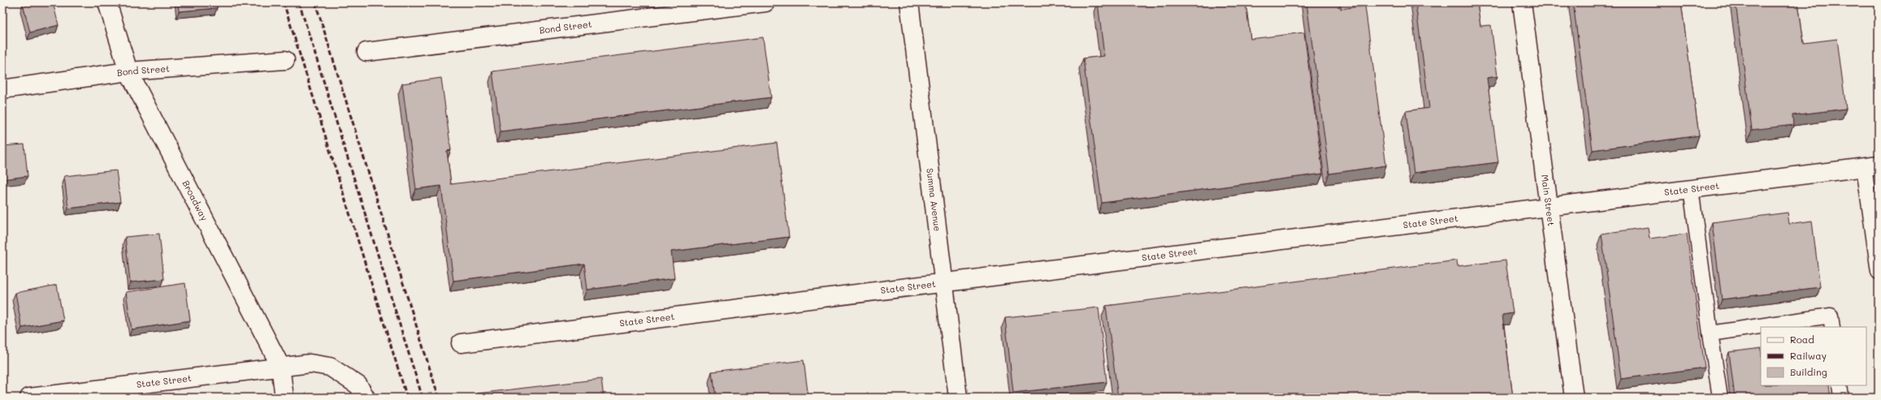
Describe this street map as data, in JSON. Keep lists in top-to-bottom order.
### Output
{
  "streets": {
    "street": [
      "Bond Street",
      "State Street",
      "Summa Avenue",
      "Main Street",
      "Broadway"
    ]
  },
  "crossings": [
    ["Bond Street", "Broadway"],
    ["State Street", "Summa Avenue"],
    ["State Street", "Main Street"],
    ["State Street", "Broadway"]
  ],
  "legend": ["Road", "Railway", "Building"]
}
